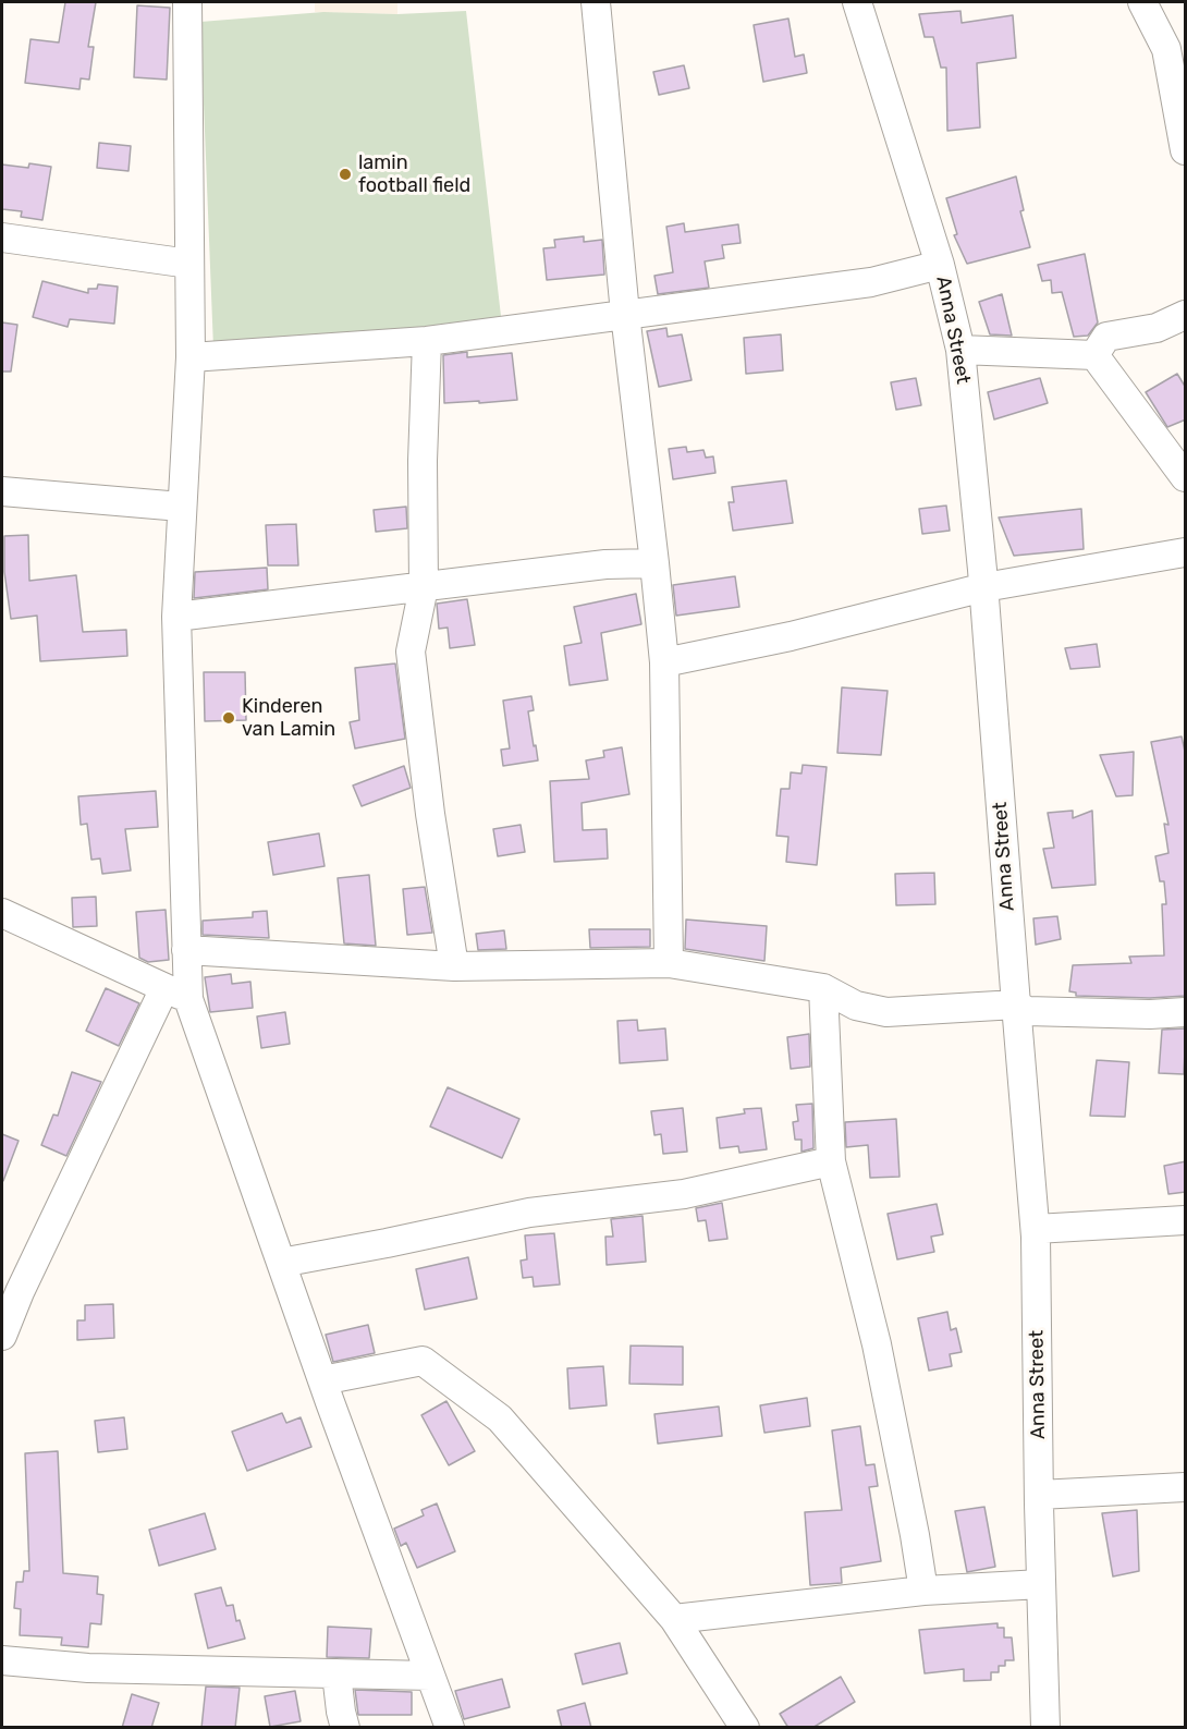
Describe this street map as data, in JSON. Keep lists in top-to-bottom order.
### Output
{
  "streets": {
    "street": ["Anna Street"]
  },
  "places": ["lamin football field", "Kinderen van Lamin"]
}
